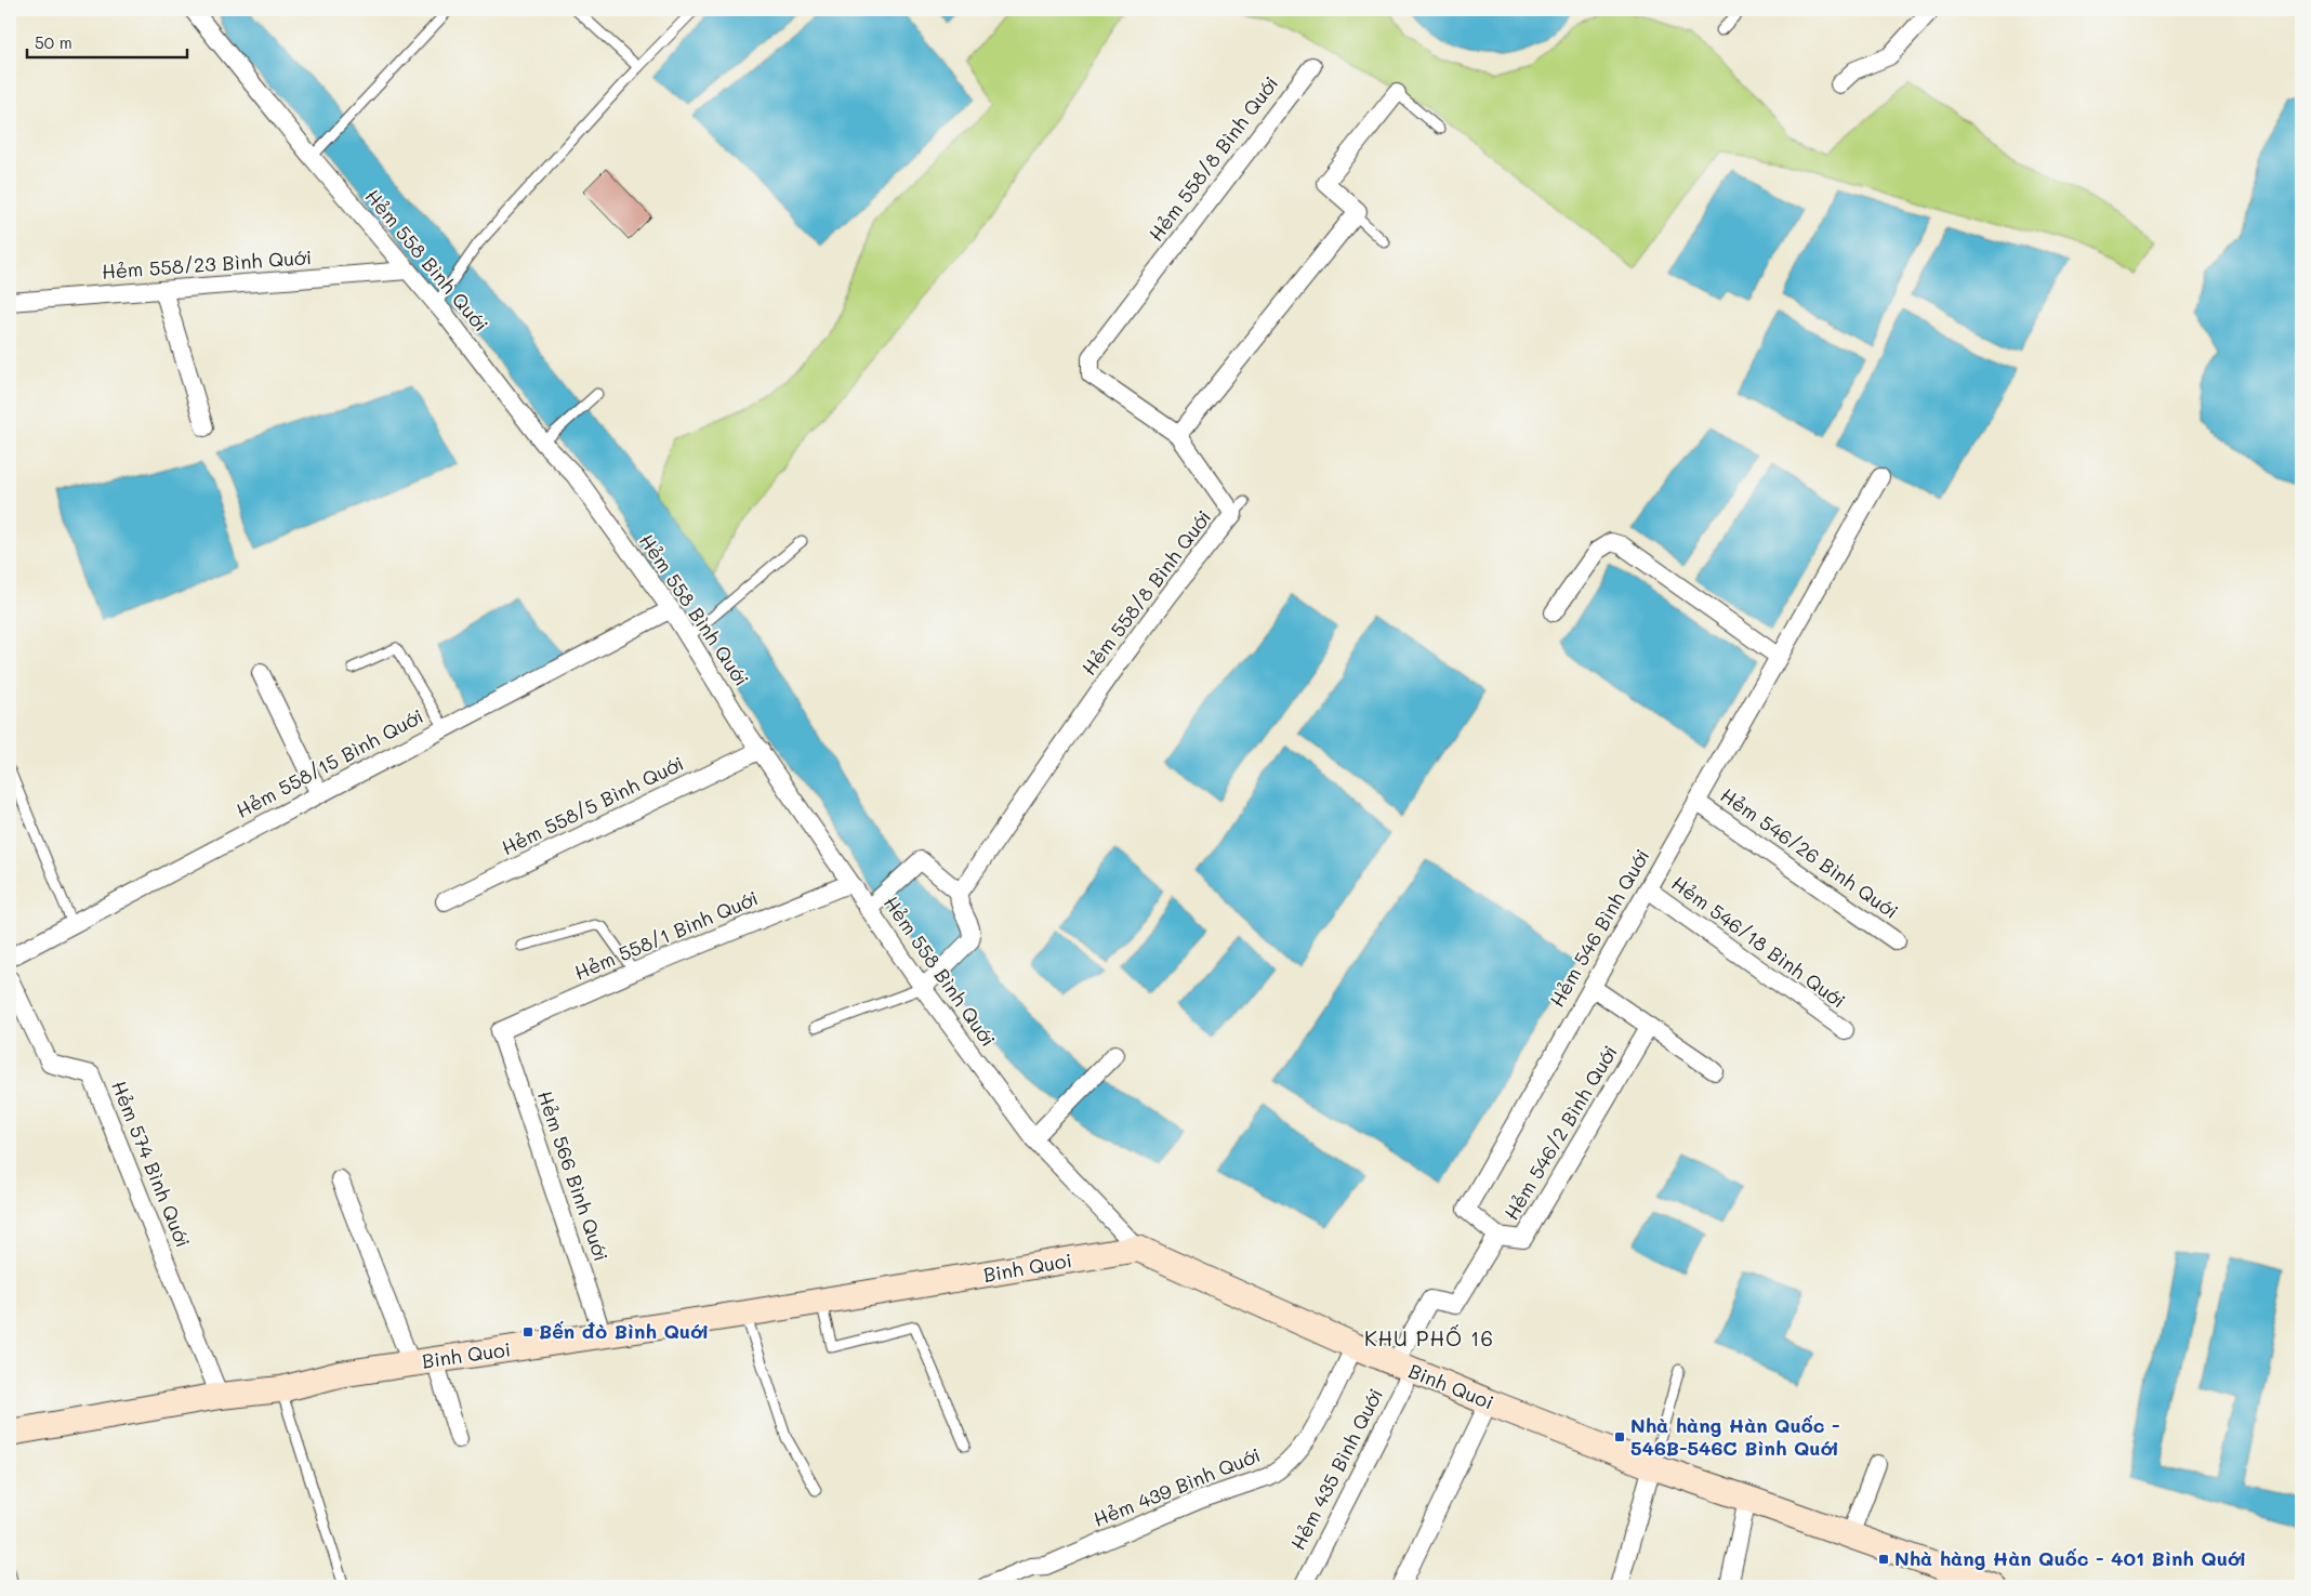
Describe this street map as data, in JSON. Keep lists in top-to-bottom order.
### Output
{
  "streets": {
    "main road": ["Binh Quoi"],
    "street": [
      "Hẻm 558/8 Bình Quới",
      "Hẻm 558 Bình Quới",
      "Hẻm 558/23 Bình Quới",
      "Hẻm 558/15 Bình Quới",
      "Hẻm 558/5 Bình Quới",
      "Hẻm 546/26 Bình Quới",
      "Hẻm 546 Bình Quới",
      "Hẻm 558/1 Bình Quới",
      "Hẻm 546/18 Bình Quới",
      "Hẻm 546/2 Bình Quới",
      "Hẻm 574 Bình Quới",
      "Hẻm 566 Bình Quới",
      "Hẻm 435 Bình Quới",
      "Hẻm 439 Bình Quới"
    ]
  },
  "crossings": [
    ["Hẻm 558 Bình Quới", "Hẻm 558/23 Bình Quới"],
    ["Hẻm 558 Bình Quới", "Hẻm 558/15 Bình Quới"],
    ["Hẻm 558 Bình Quới", "Hẻm 558/5 Bình Quới"],
    ["Hẻm 558 Bình Quới", "Hẻm 558/1 Bình Quới"],
    ["Hẻm 558 Bình Quới", "Binh Quoi"],
    ["Hẻm 546/26 Bình Quới", "Hẻm 546 Bình Quới"],
    ["Hẻm 546 Bình Quới", "Hẻm 546/18 Bình Quới"],
    ["Hẻm 546 Bình Quới", "Hẻm 546/2 Bình Quới"],
    ["Hẻm 558/1 Bình Quới", "Hẻm 566 Bình Quới"],
    ["Hẻm 574 Bình Quới", "Binh Quoi"],
    ["Hẻm 566 Bình Quới", "Binh Quoi"],
    ["Binh Quoi", "Hẻm 435 Bình Quới"],
    ["Binh Quoi", "Hẻm 439 Bình Quới"]
  ],
  "districts": ["KHU PHỐ 16"],
  "places": {
    "transit": ["Bến đò Bình Quới", "Nhà hàng Hàn Quốc - 546B-546C Bình Quới", "Nhà hàng Hàn Quốc - 401 Bình Quới"]
  },
  "scale_bar": "50 m"
}
